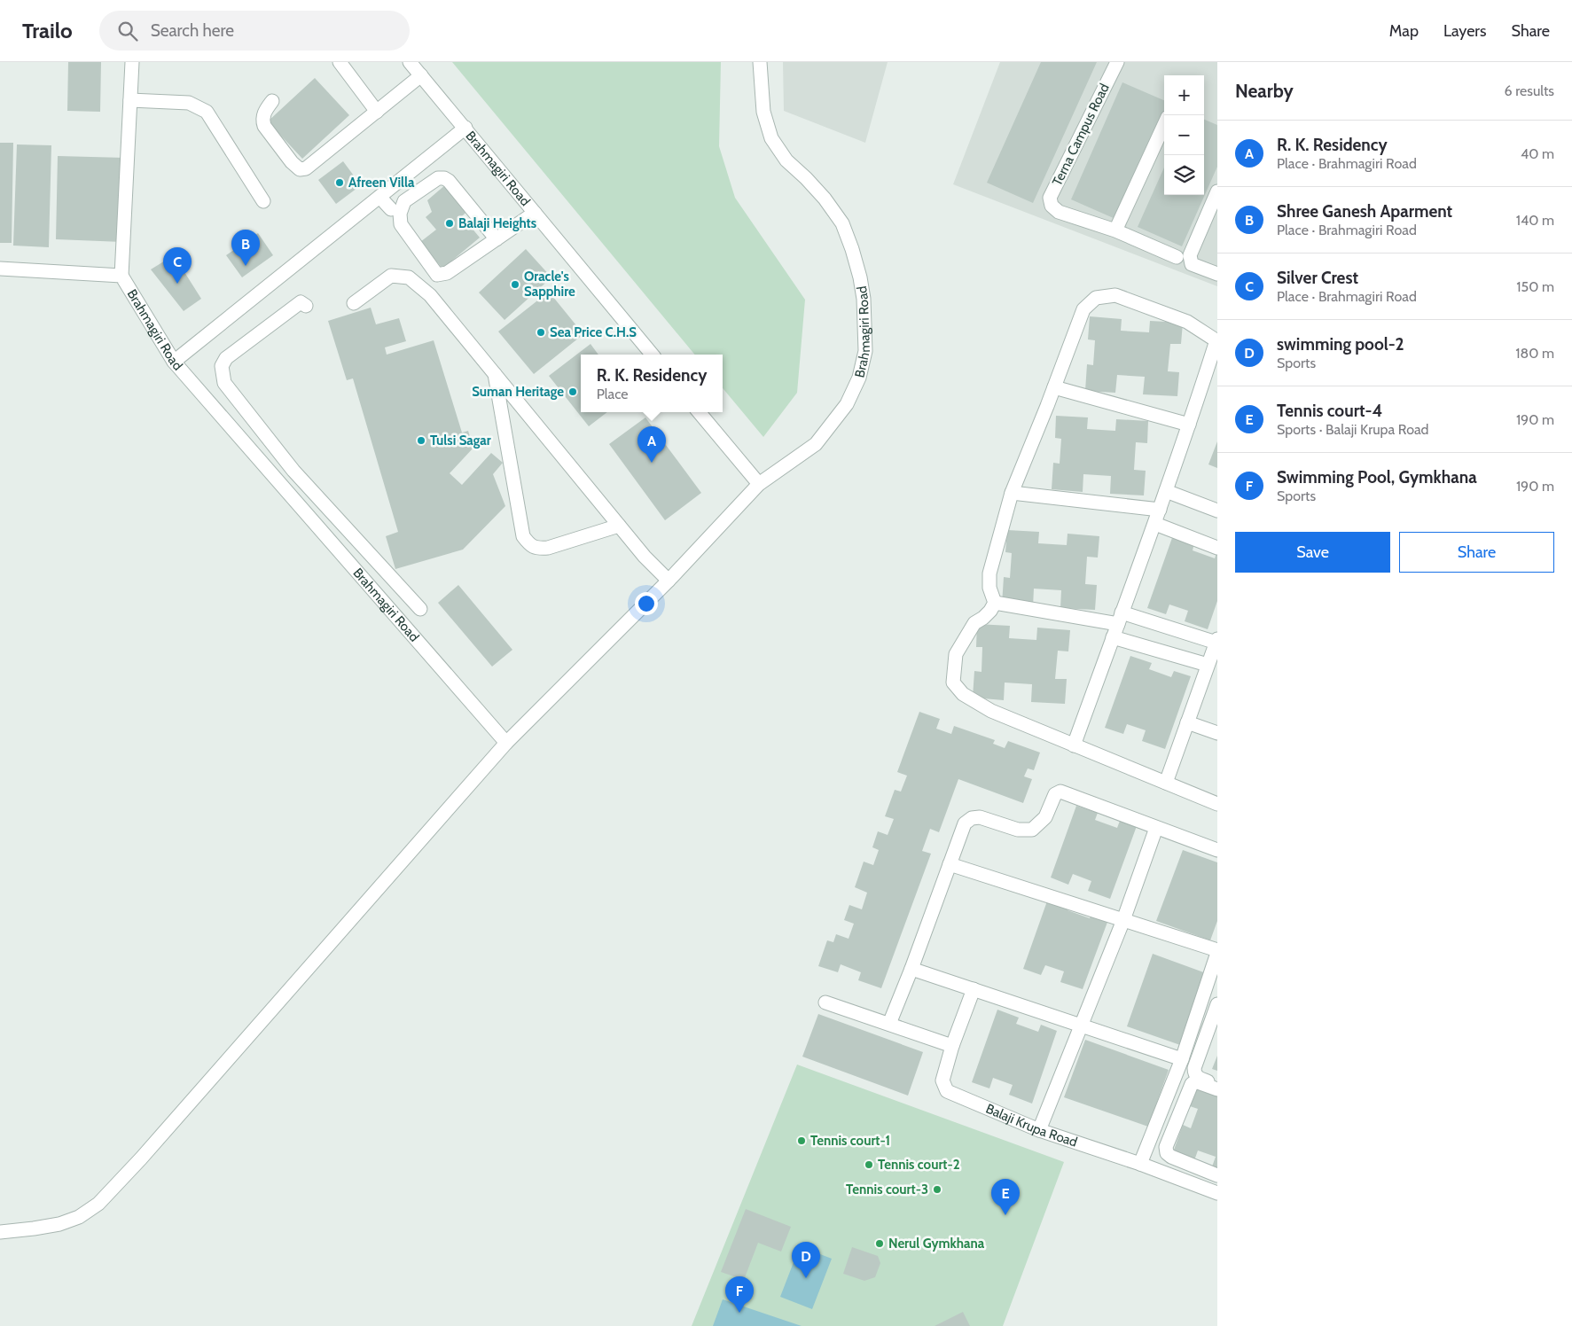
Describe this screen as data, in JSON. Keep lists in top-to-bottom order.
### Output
{
  "streets": {
    "street": ["Terna Campus Road", "Brahmagiri Road", "Balaji Krupa Road"]
  },
  "places": [
    "Afreen Villa",
    "Balaji Heights",
    "Oracle's Sapphire",
    "Sea Price C.H.S",
    "Suman Heritage",
    "Tulsi Sagar",
    "Tennis court-1",
    "Tennis court-2",
    "Tennis court-3",
    "Nerul Gymkhana"
  ],
  "page": {
    "header": "Trailo",
    "search": "Search here",
    "nav": ["Map", "Layers", "Share"],
    "heading": ["Nearby", "6 results"],
    "map_buttons": ["+", "−"],
    "list": [
      {
        "mark": "A",
        "name": "R. K. Residency",
        "note": "Place · Brahmagiri Road",
        "value": "40 m"
      },
      {
        "mark": "B",
        "name": "Shree Ganesh Aparment",
        "note": "Place · Brahmagiri Road",
        "value": "140 m"
      },
      {
        "mark": "C",
        "name": "Silver Crest",
        "note": "Place · Brahmagiri Road",
        "value": "150 m"
      },
      {
        "mark": "D",
        "name": "swimming pool-2",
        "note": "Sports",
        "value": "180 m"
      },
      {
        "mark": "E",
        "name": "Tennis court-4",
        "note": "Sports · Balaji Krupa Road",
        "value": "190 m"
      },
      {
        "mark": "F",
        "name": "Swimming Pool, Gymkhana",
        "note": "Sports",
        "value": "190 m"
      }
    ],
    "pins": [
      "B",
      "C",
      "A",
      "E",
      "D",
      "F"
    ],
    "popup": ["R. K. Residency", "Place"],
    "buttons": ["Save", "Share"]
  }
}
